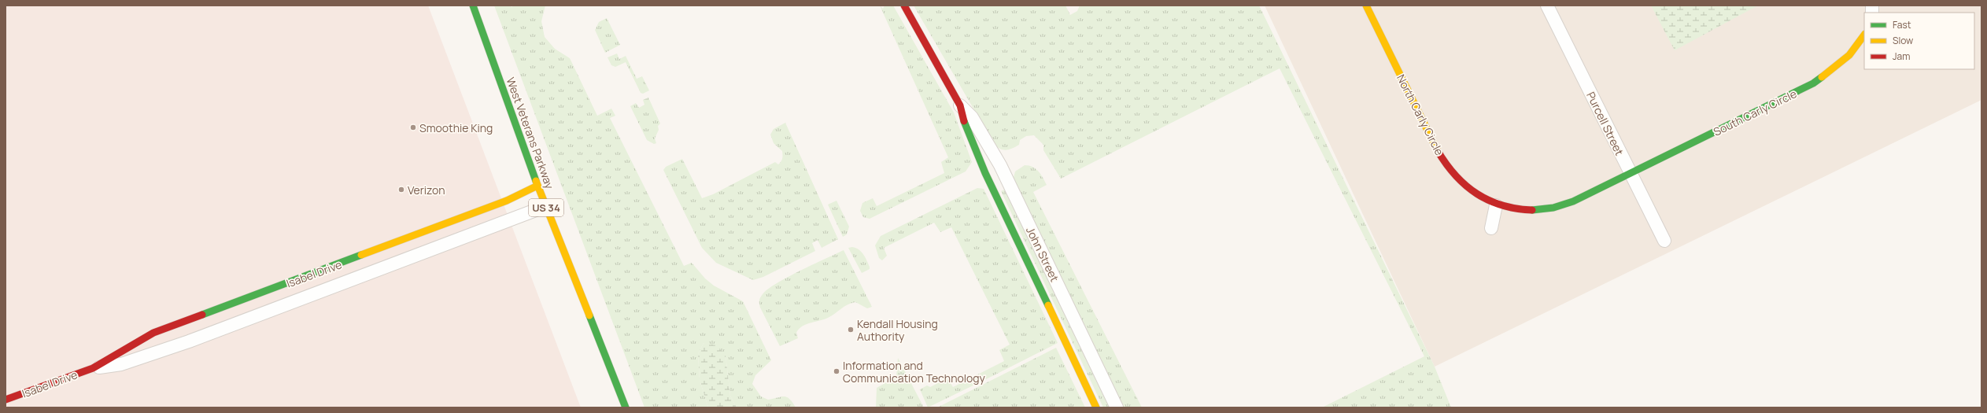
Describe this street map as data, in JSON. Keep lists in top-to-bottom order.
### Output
{
  "streets": {
    "street": [
      "South Carly Circle",
      "North Carly Circle",
      "Purcell Street",
      "West Veterans Parkway",
      "US 34",
      "John Street",
      "Isabel Drive"
    ]
  },
  "crossings": [
    ["South Carly Circle", "North Carly Circle"],
    ["South Carly Circle", "Purcell Street"],
    ["North Carly Circle", "Purcell Street"],
    ["West Veterans Parkway", "Isabel Drive"]
  ],
  "places": [
    "Smoothie King",
    "Verizon",
    "Kendall Housing Authority",
    "Information and Communication Technology"
  ],
  "legend": ["Fast", "Slow", "Jam"]
}
